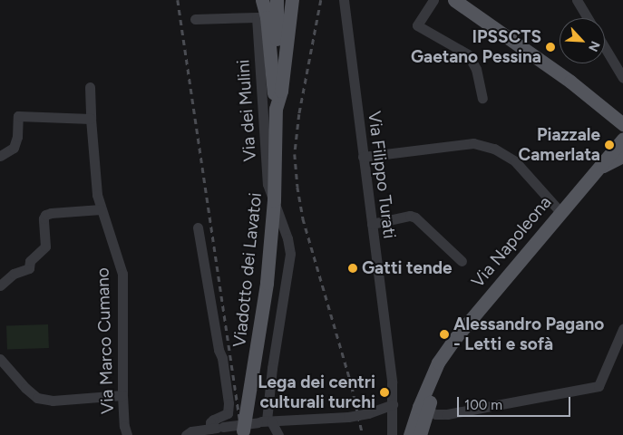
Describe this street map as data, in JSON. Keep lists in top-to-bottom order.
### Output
{
  "streets": {
    "main road": ["Via Napoleona", "Viadotto dei Lavatoi"],
    "street": ["Via dei Mulini", "Via Filippo Turati", "Via Marco Cumano"]
  },
  "places": [
    "IPSSCTS Gaetano Pessina",
    "Piazzale Camerlata",
    "Gatti tende",
    "Alessandro Pagano - Letti e sofà",
    "Lega dei centri culturali turchi"
  ],
  "scale_bar": "100 m",
  "north": "bottom right"
}
